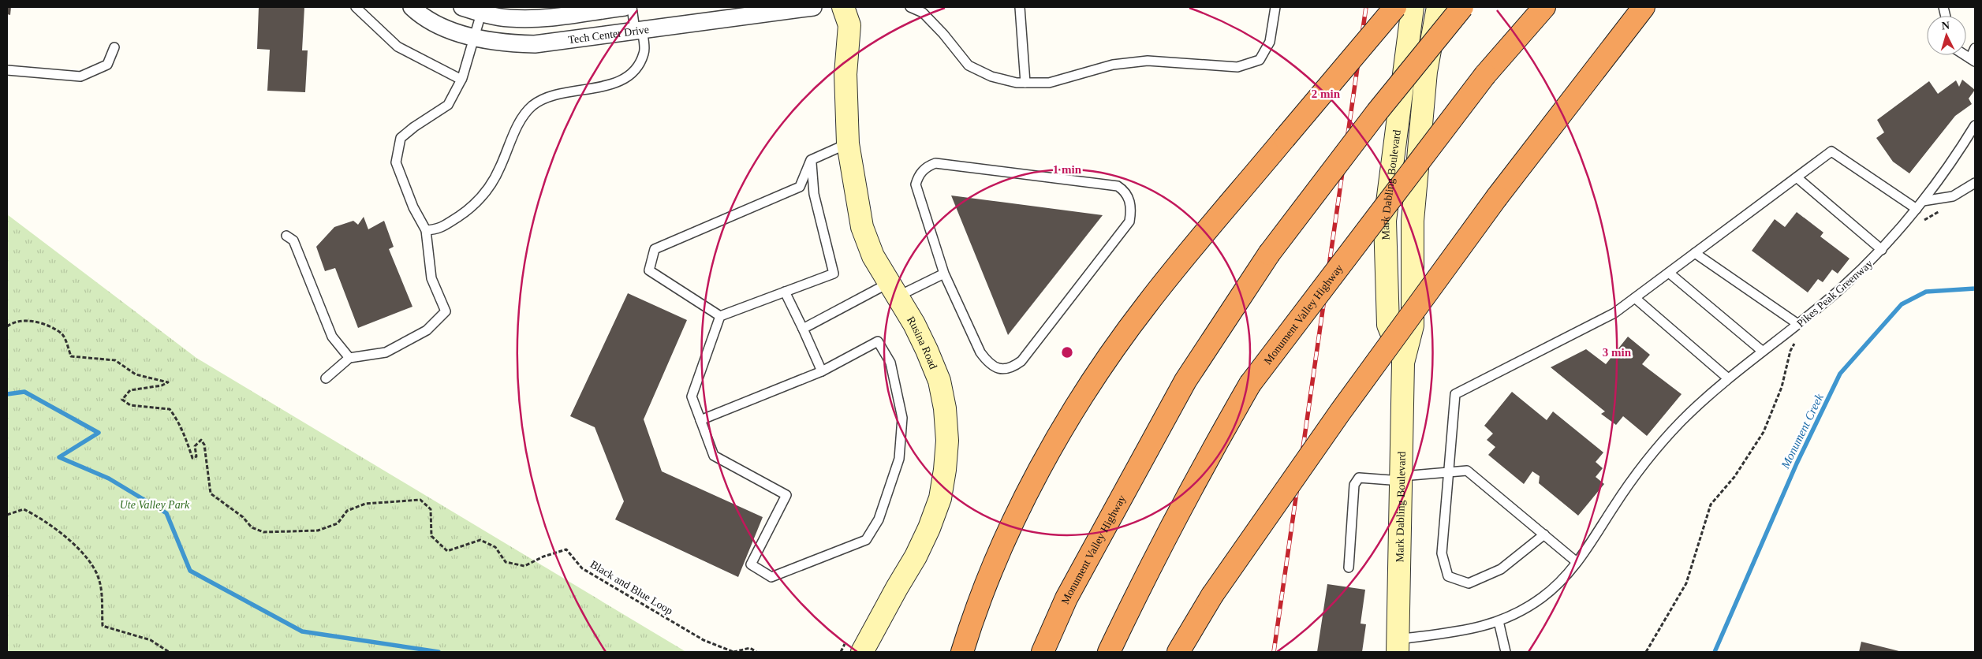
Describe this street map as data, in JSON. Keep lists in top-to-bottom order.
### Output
{
  "streets": {
    "highway": ["Monument Valley Highway"],
    "street": ["Tech Center Drive", "Mark Dabling Boulevard", "Rusina Road"],
    "path": ["Pikes Peak Greenway", "Black and Blue Loop"]
  },
  "water": ["Monument Creek"],
  "parks": ["Ute Valley Park"],
  "north": "top",
  "rings": ["2 min", "1 min", "3 min"]
}
